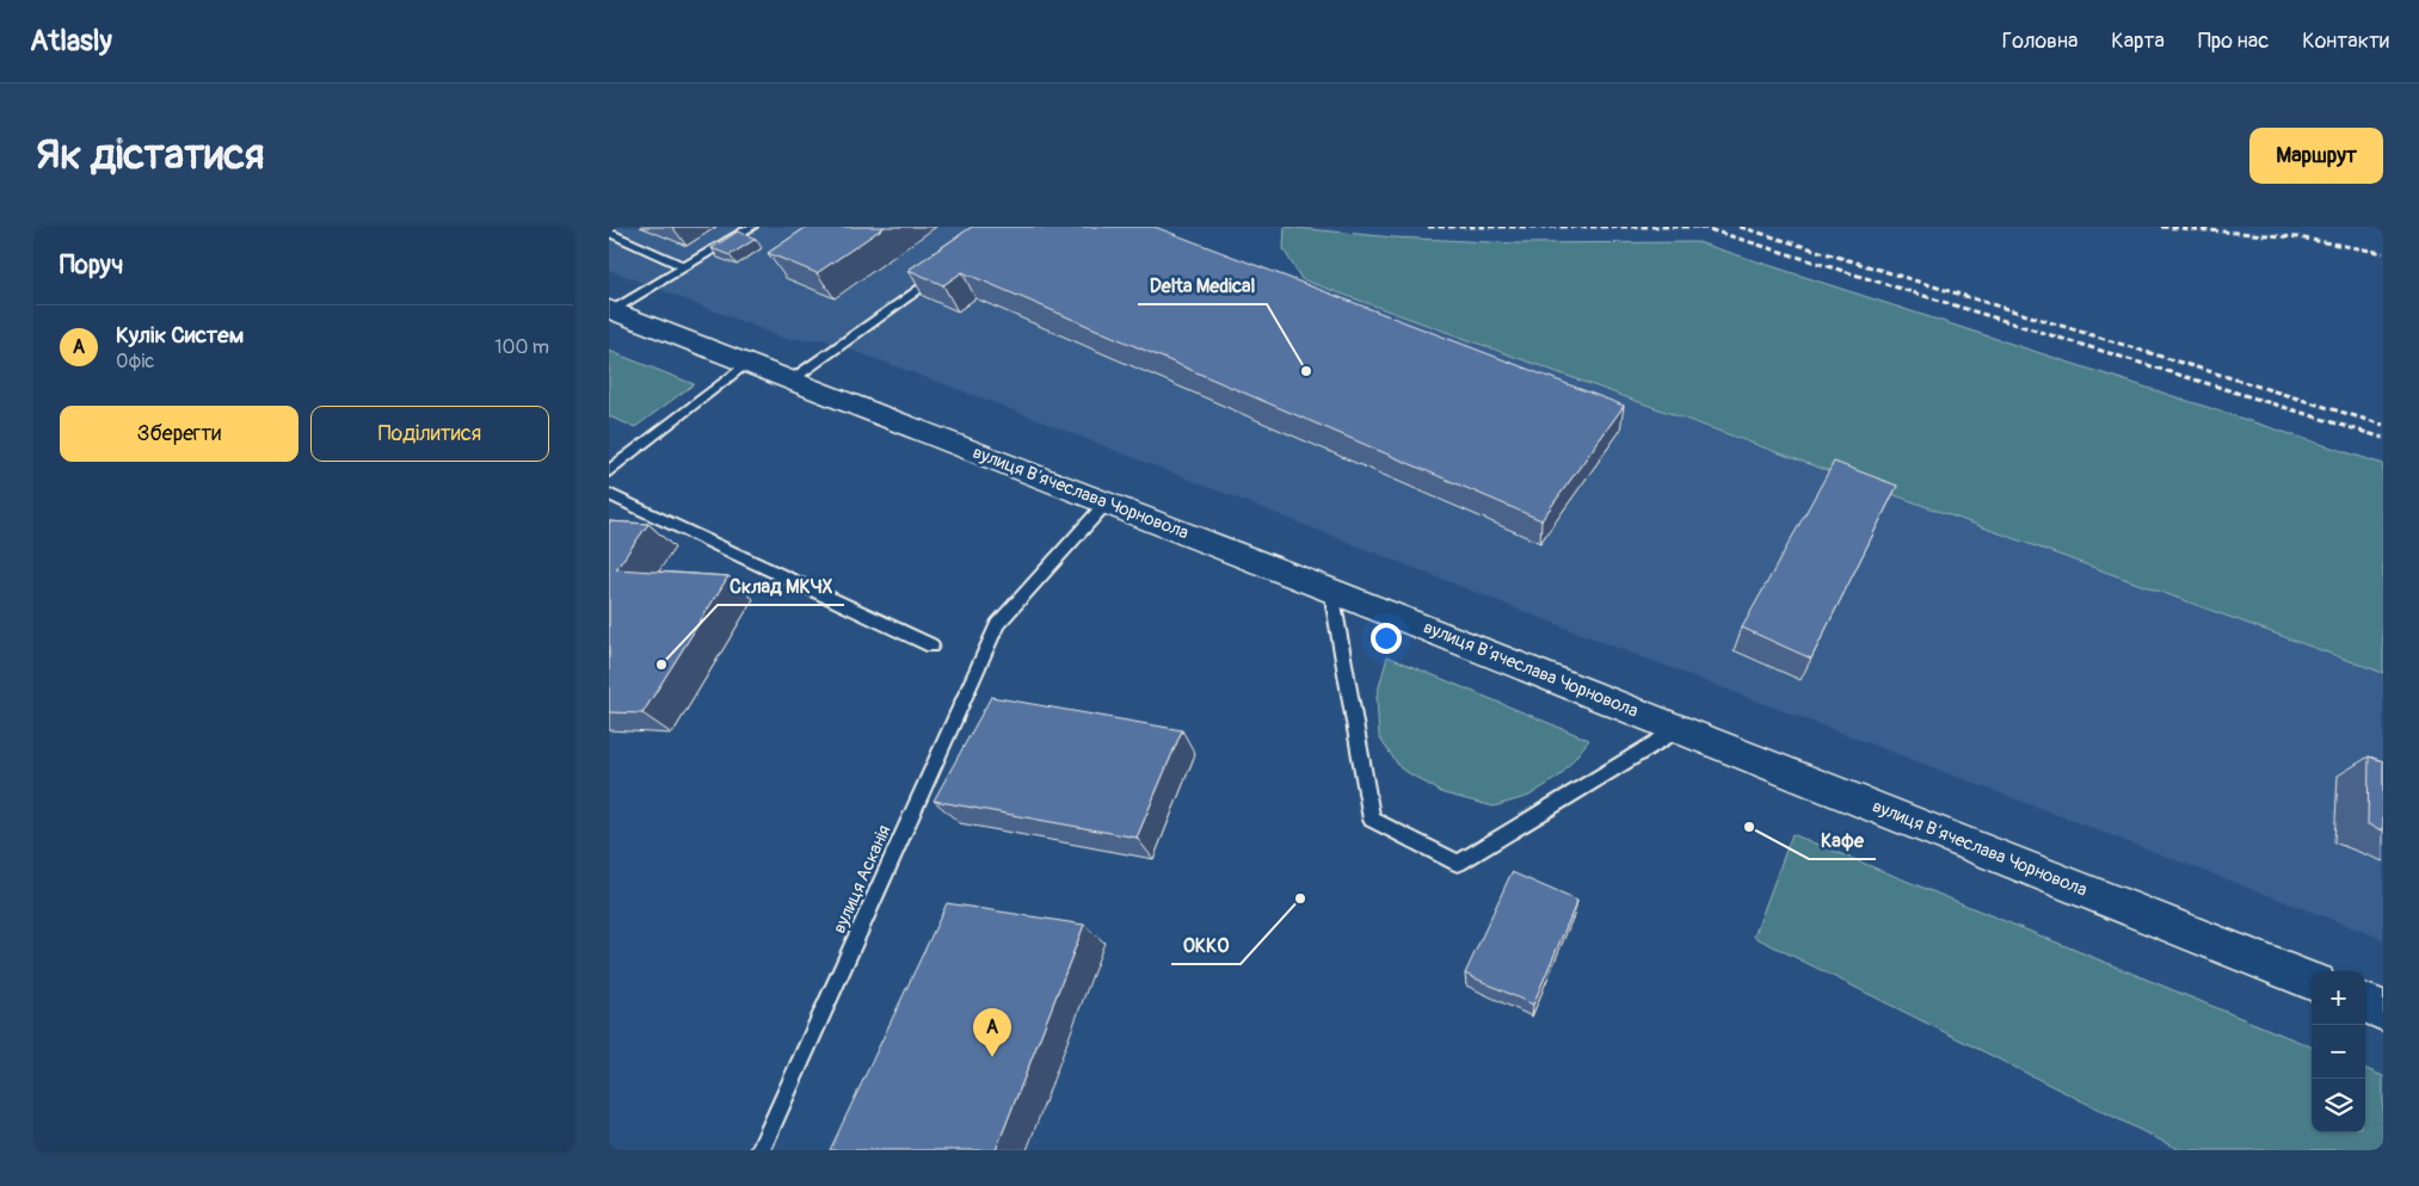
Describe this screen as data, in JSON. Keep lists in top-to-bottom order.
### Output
{
  "streets": {
    "main road": ["вулиця Вʼячеслава Чорновола"],
    "lane": ["вулиця Асканія"]
  },
  "crossings": [
    ["вулиця Вʼячеслава Чорновола", "вулиця Асканія"]
  ],
  "places": [
    "Delta Medical",
    "Склад МКЧХ",
    "Кафе",
    "ОККО"
  ],
  "page": {
    "header": "Atlasly",
    "nav": [
      "Головна",
      "Карта",
      "Про нас",
      "Контакти"
    ],
    "buttons": [
      "Маршрут",
      ["Зберегти", "Поділитися"]
    ],
    "title": "Як дістатися",
    "heading": "Поруч",
    "list": [
      {
        "mark": "A",
        "name": "Кулік Систем",
        "note": "Офіс",
        "value": "100 m"
      }
    ],
    "map_buttons": ["+", "−"],
    "pins": "A"
  }
}
